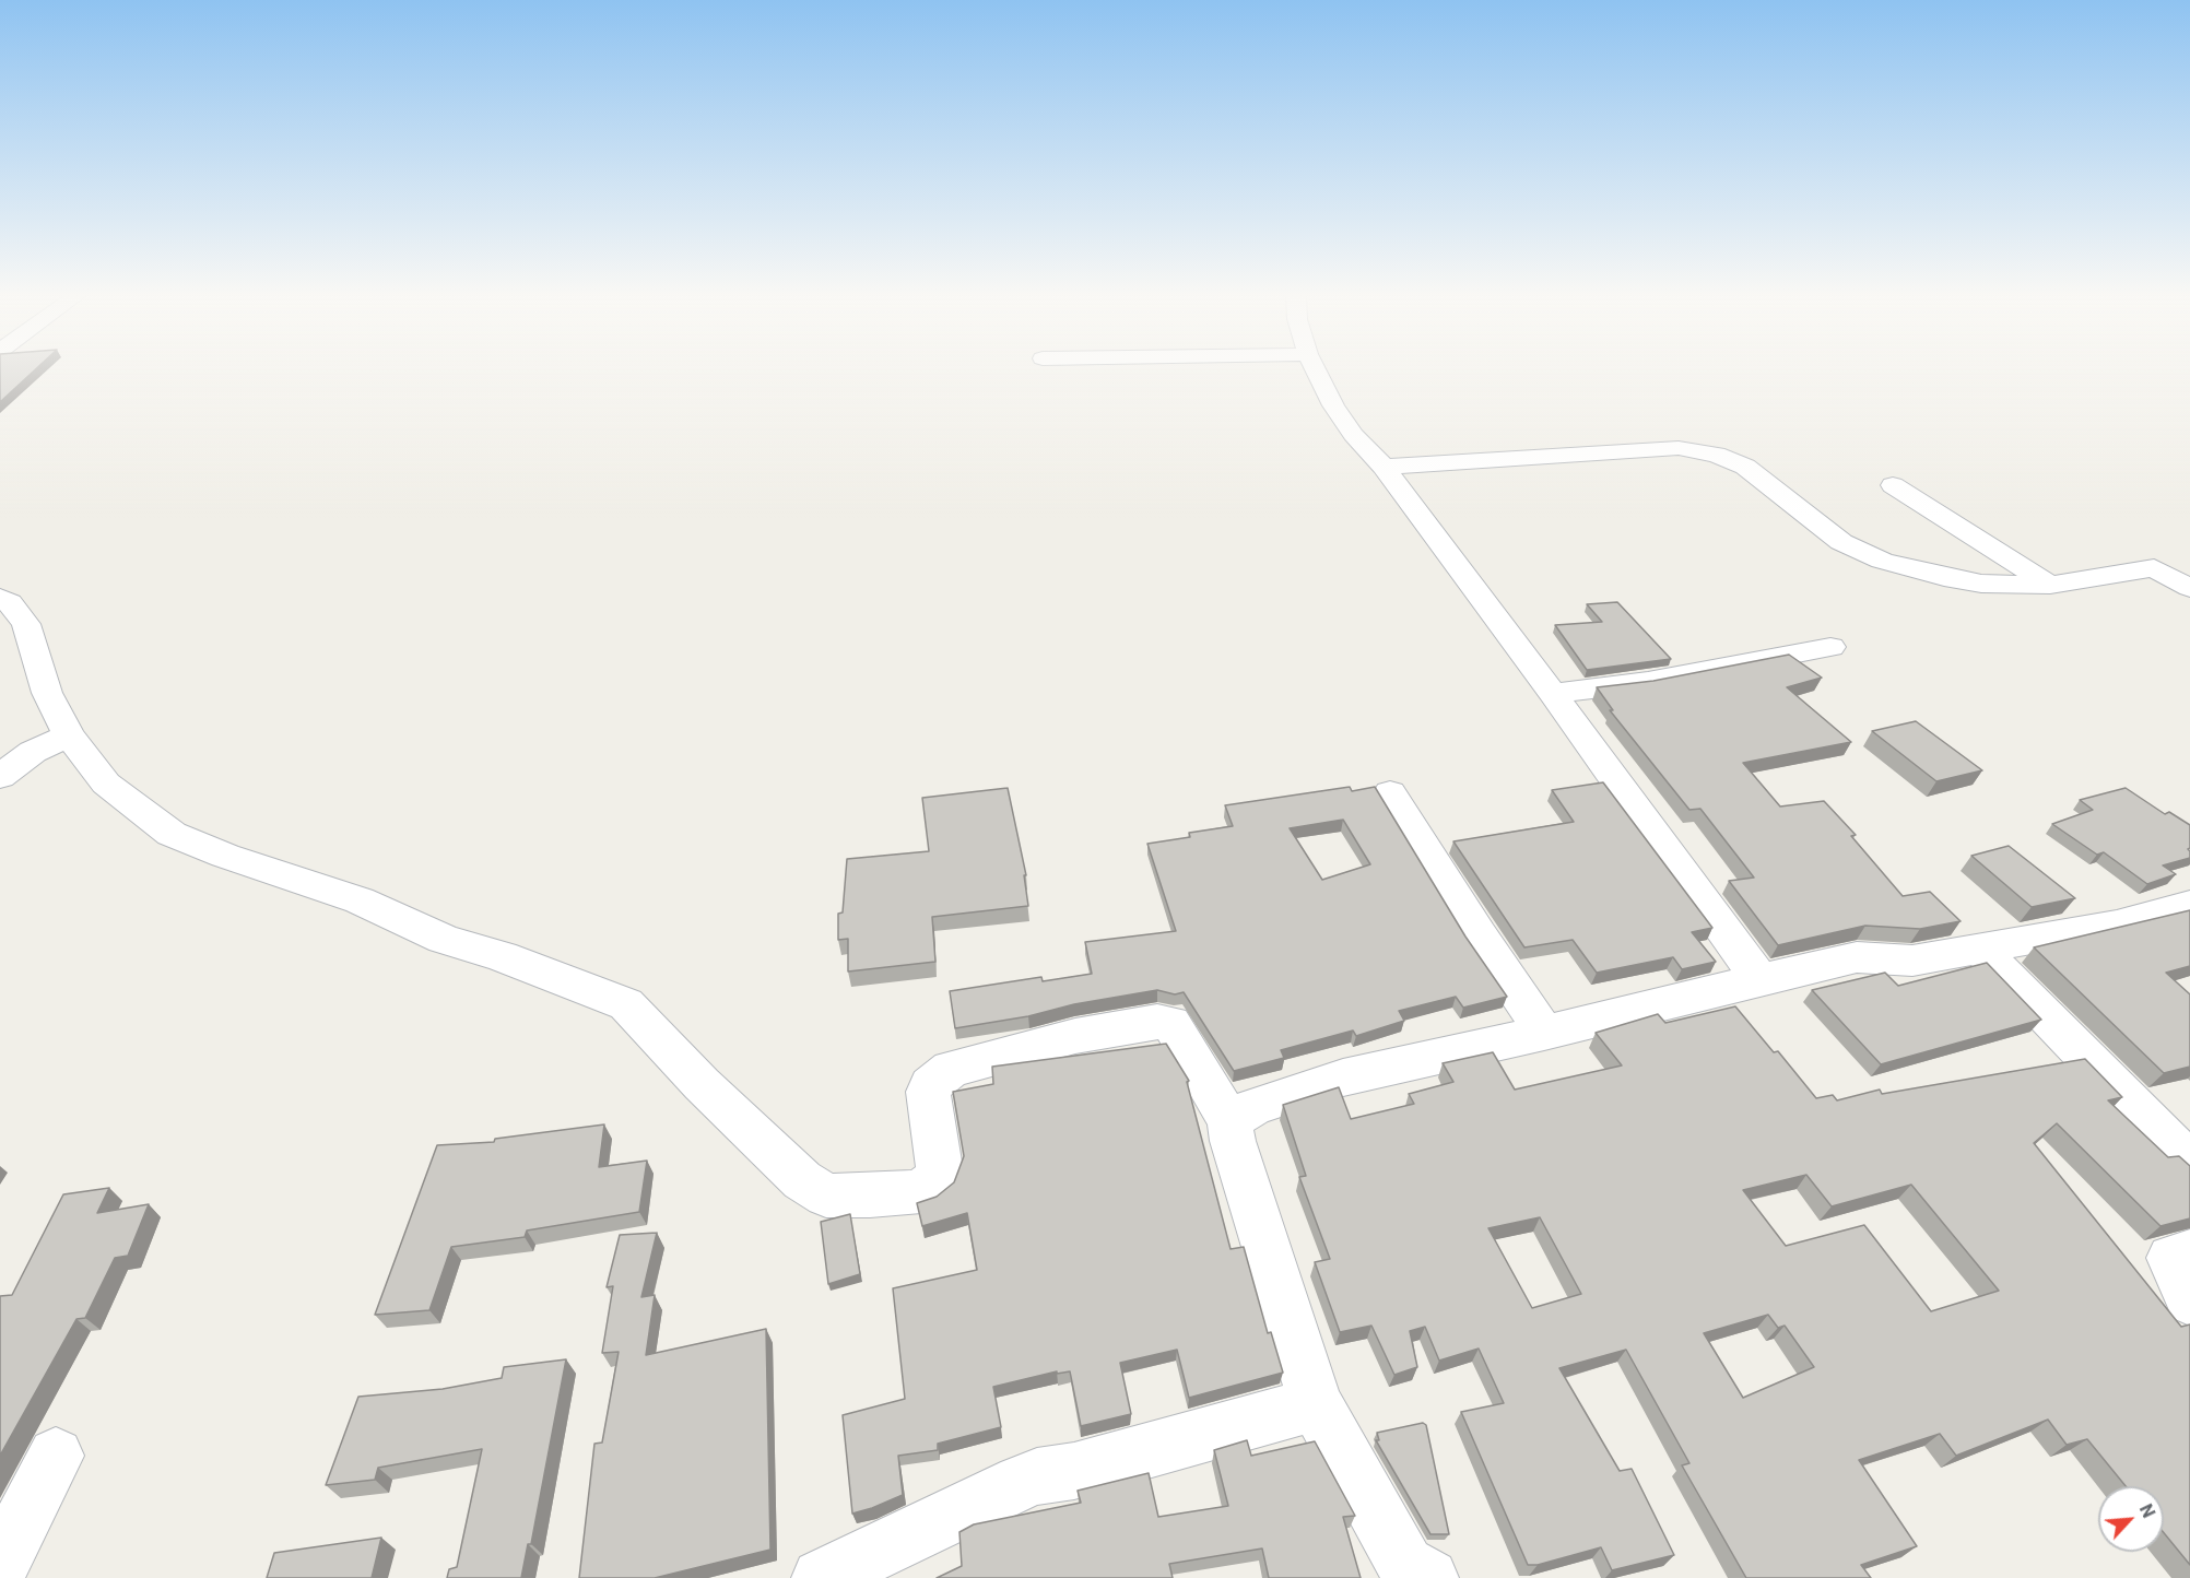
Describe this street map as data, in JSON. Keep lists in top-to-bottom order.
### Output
{
  "north": "top right"
}
